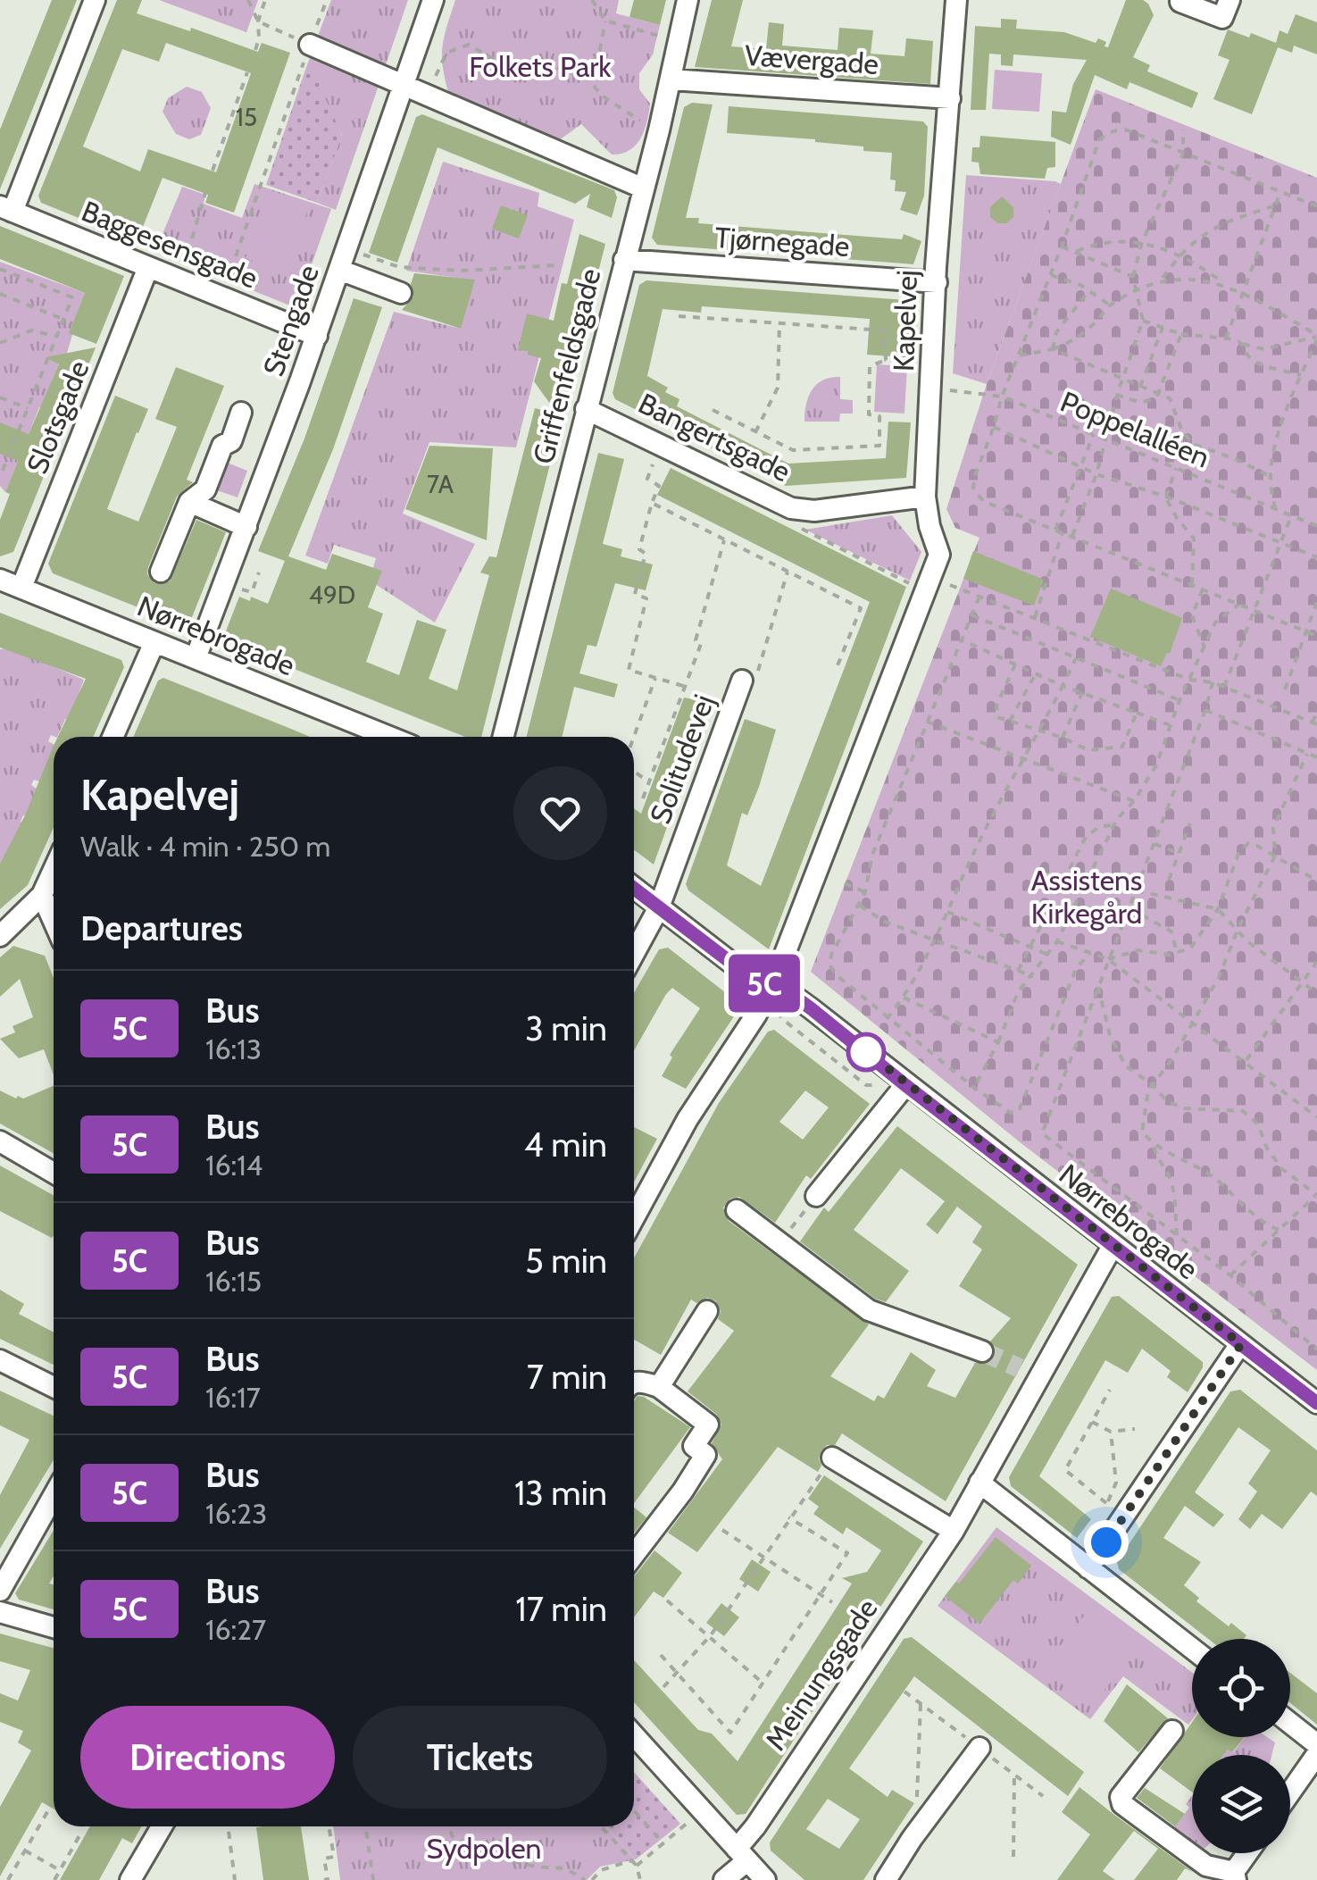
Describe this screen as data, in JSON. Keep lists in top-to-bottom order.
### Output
{
  "streets": {
    "street": [
      "Vævergade",
      "Tjørnegade",
      "Baggesensgade",
      "Stengade",
      "Kapelvej",
      "Griffenfeldsgade",
      "Slotsgade",
      "Bangertsgade",
      "Nørrebrogade",
      "Solitudevej",
      "Meinungsgade"
    ],
    "path": ["Poppelalléen"]
  },
  "crossings": [
    ["Vævergade", "Kapelvej"],
    ["Vævergade", "Griffenfeldsgade"],
    ["Tjørnegade", "Kapelvej"],
    ["Tjørnegade", "Griffenfeldsgade"],
    ["Baggesensgade", "Stengade"],
    ["Baggesensgade", "Slotsgade"],
    ["Stengade", "Nørrebrogade"],
    ["Kapelvej", "Poppelalléen"],
    ["Kapelvej", "Bangertsgade"],
    ["Kapelvej", "Nørrebrogade"],
    ["Griffenfeldsgade", "Bangertsgade"],
    ["Slotsgade", "Nørrebrogade"],
    ["Nørrebrogade", "Solitudevej"],
    ["Nørrebrogade", "Meinungsgade"]
  ],
  "parks": ["Folkets Park", "Assistens Kirkegård", "Sydpolen"],
  "lines": ["bus line 5C"],
  "house_numbers": ["15", "7A", "49D"],
  "page": {
    "on_map": "5C",
    "heading": [
      ["Kapelvej", "Walk · 4 min · 250 m"],
      "Departures"
    ],
    "list": [
      {
        "mark": "5C",
        "name": "Bus",
        "note": "16:13",
        "value": "3 min"
      },
      {
        "mark": "5C",
        "name": "Bus",
        "note": "16:14",
        "value": "4 min"
      },
      {
        "mark": "5C",
        "name": "Bus",
        "note": "16:15",
        "value": "5 min"
      },
      {
        "mark": "5C",
        "name": "Bus",
        "note": "16:17",
        "value": "7 min"
      },
      {
        "mark": "5C",
        "name": "Bus",
        "note": "16:23",
        "value": "13 min"
      },
      {
        "mark": "5C",
        "name": "Bus",
        "note": "16:27",
        "value": "17 min"
      }
    ],
    "buttons": ["Directions", "Tickets"]
  }
}
